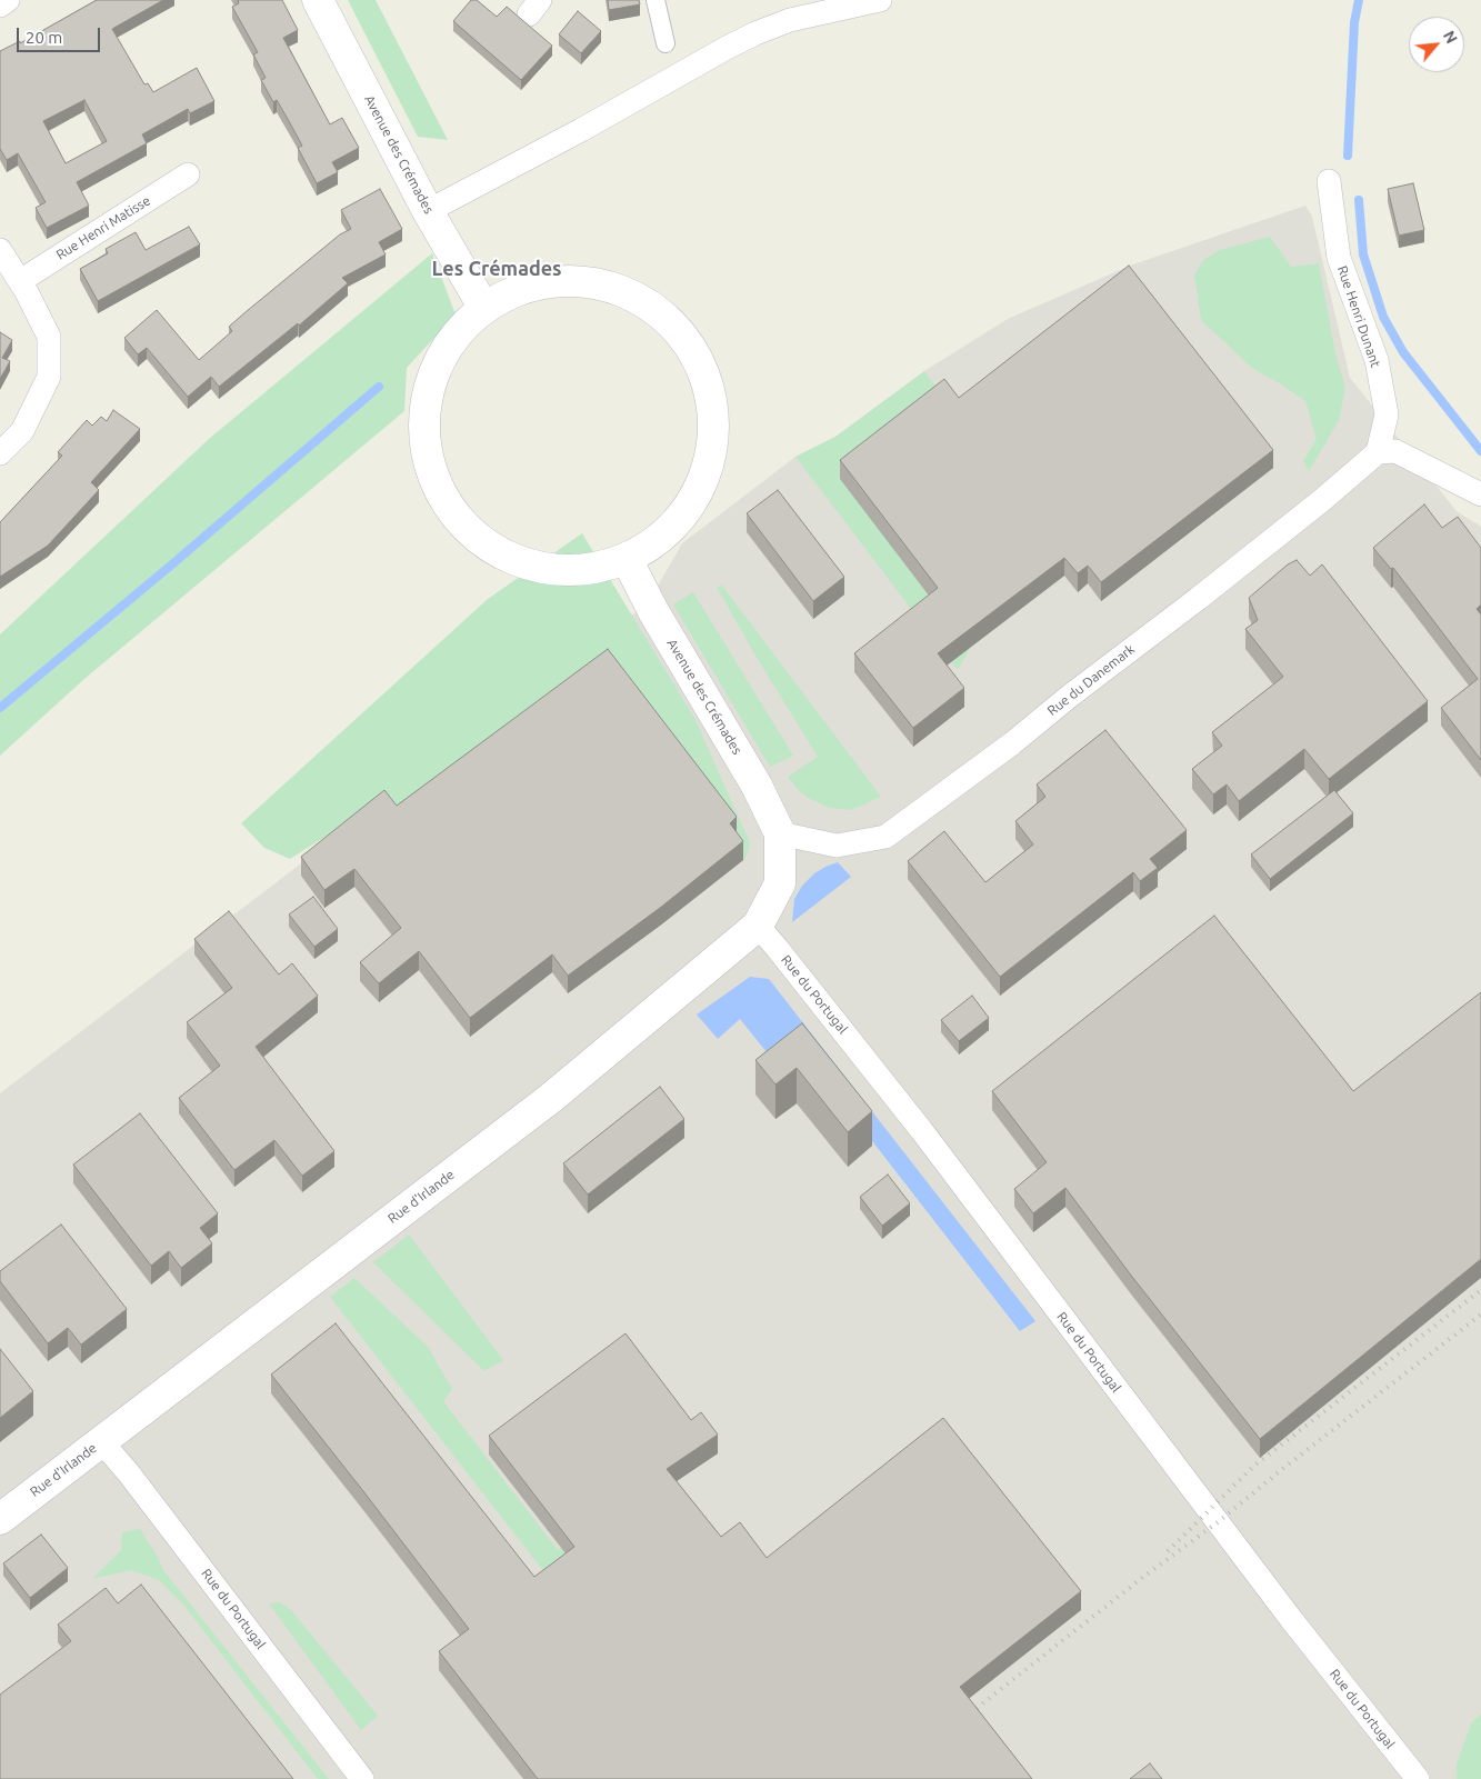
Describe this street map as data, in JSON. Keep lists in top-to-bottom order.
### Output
{
  "streets": {
    "street": [
      "Avenue des Crémades",
      "Rue Henri Matisse",
      "Rue Henri Dunant",
      "Rue du Danemark",
      "Rue du Portugal",
      "Rue d'Irlande"
    ]
  },
  "crossings": [
    ["Avenue des Crémades", "Rue du Danemark"],
    ["Avenue des Crémades", "Rue d'Irlande"],
    ["Rue Henri Dunant", "Rue du Danemark"],
    ["Rue du Danemark", "Rue d'Irlande"],
    ["Rue du Portugal", "Rue d'Irlande"]
  ],
  "districts": ["Les Crémades"],
  "scale_bar": "20 m",
  "north": "top right"
}
